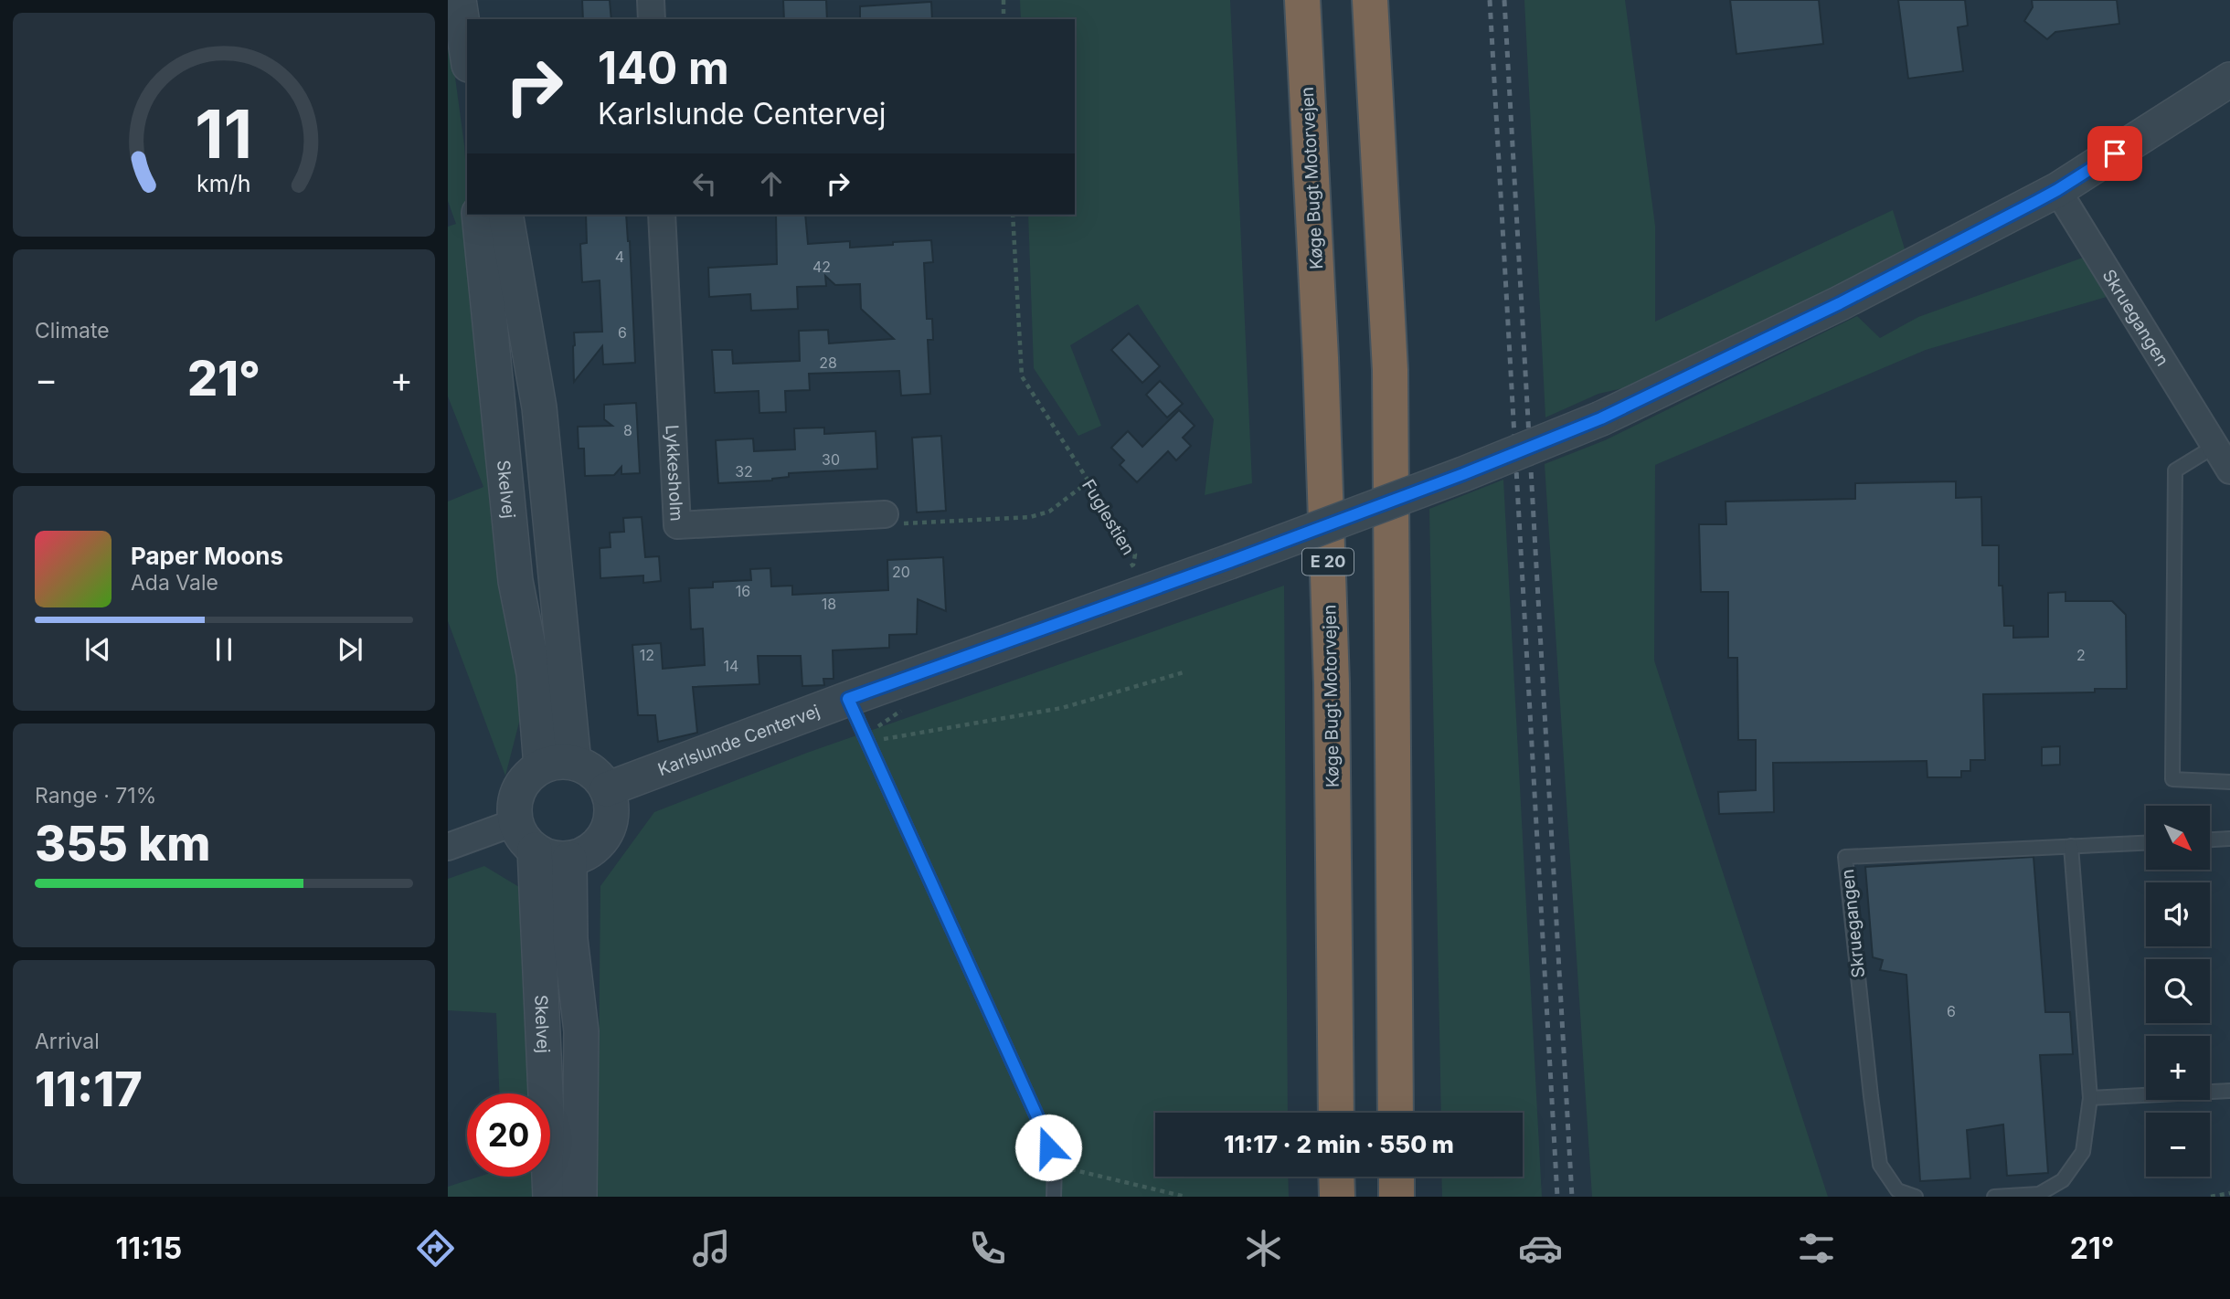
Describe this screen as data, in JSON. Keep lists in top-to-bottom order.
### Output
{
  "streets": {
    "highway": ["Køge Bugt Motorvejen", "E 20"],
    "street": [
      "Skruegangen",
      "Lykkesholm",
      "Skelvej",
      "Karlslunde Centervej"
    ],
    "path": ["Fuglestien"]
  },
  "crossings": [
    ["Skruegangen", "Karlslunde Centervej"],
    ["Skelvej", "Karlslunde Centervej"]
  ],
  "house_numbers": [
    "4",
    "42",
    "6",
    "28",
    "8",
    "30",
    "32",
    "20",
    "16",
    "18",
    "12",
    "2",
    "14",
    "6"
  ],
  "north": "bottom right",
  "page": {
    "turn": ["140 m", "Karlslunde Centervej"],
    "tile": [
      "Climate",
      ["Range · 71%", "355 km"],
      ["Arrival", "11:17"]
    ],
    "heat": ["−", "21°", "+"],
    "song": ["Paper Moons", "Ada Vale"],
    "map_buttons": ["+", "−"],
    "limit": "20",
    "trip": "11:17 · 2 min · 550 m",
    "tabs": ["11:15", "21°"],
    "gauge": ["11", "km/h"]
  }
}
